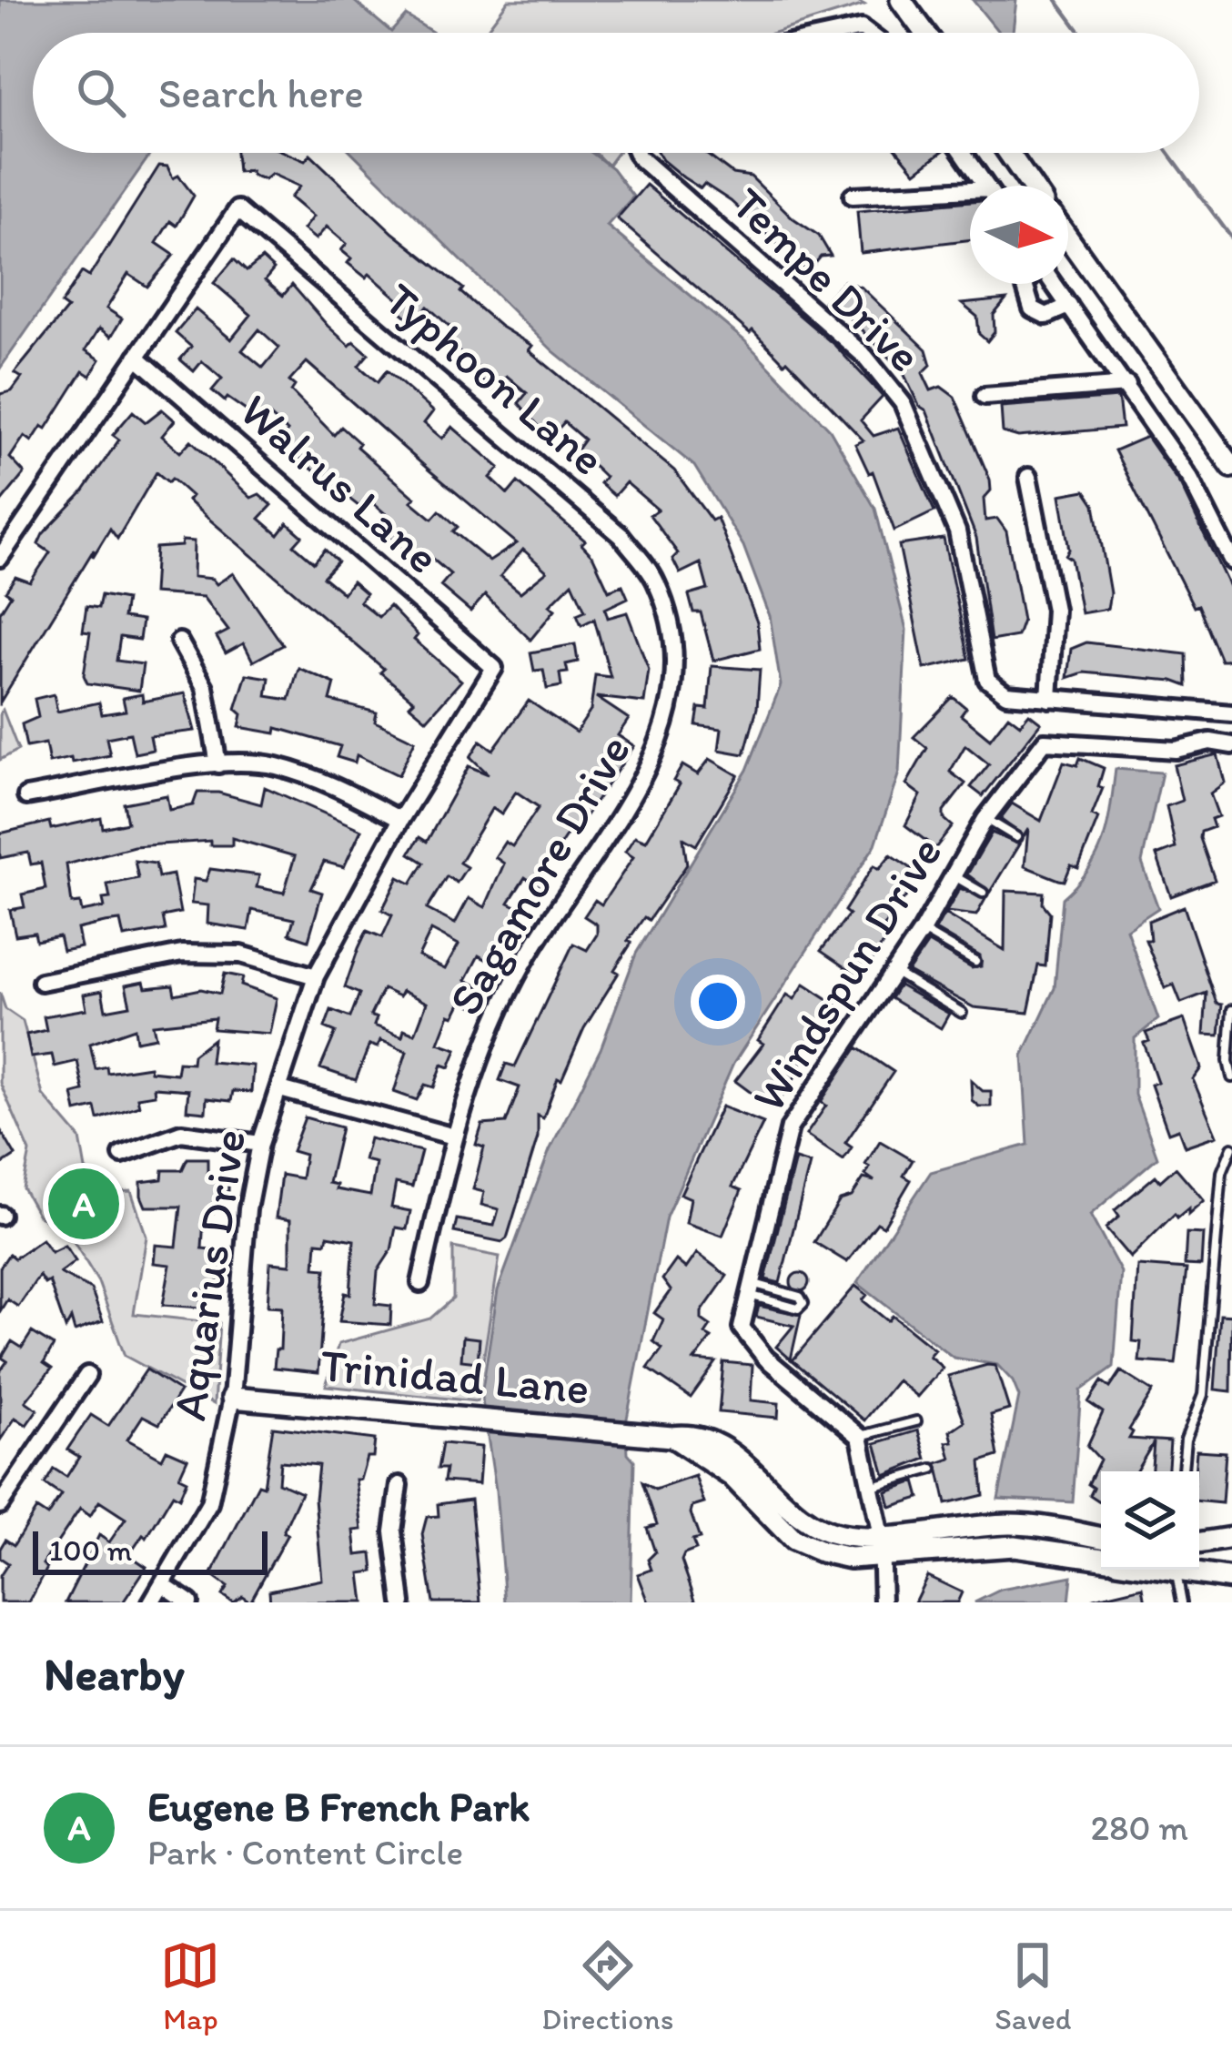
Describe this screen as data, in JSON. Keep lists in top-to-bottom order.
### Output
{
  "streets": {
    "street": [
      "Tempe Drive",
      "Typhoon Lane",
      "Walrus Lane",
      "Sagamore Drive",
      "Windspun Drive",
      "Aquarius Drive",
      "Trinidad Lane"
    ]
  },
  "crossings": [
    ["Typhoon Lane", "Walrus Lane"],
    ["Typhoon Lane", "Sagamore Drive"],
    ["Walrus Lane", "Aquarius Drive"],
    ["Aquarius Drive", "Trinidad Lane"]
  ],
  "scale_bar": "100 m",
  "north": "right",
  "page": {
    "search": "Search here",
    "pins": "A",
    "scale": "100 m",
    "heading": "Nearby",
    "list": [
      {
        "mark": "A",
        "name": "Eugene B French Park",
        "note": "Park · Content Circle",
        "value": "280 m"
      }
    ],
    "nav": ["Map", "Directions", "Saved"]
  }
}
